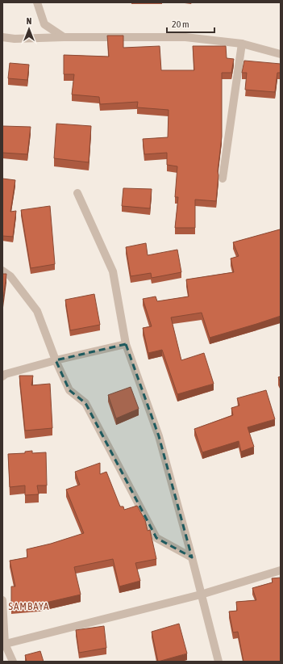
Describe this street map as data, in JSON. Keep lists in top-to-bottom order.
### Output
{
  "districts": ["SAMBAYA"],
  "scale_bar": "20 m",
  "north": "top"
}
